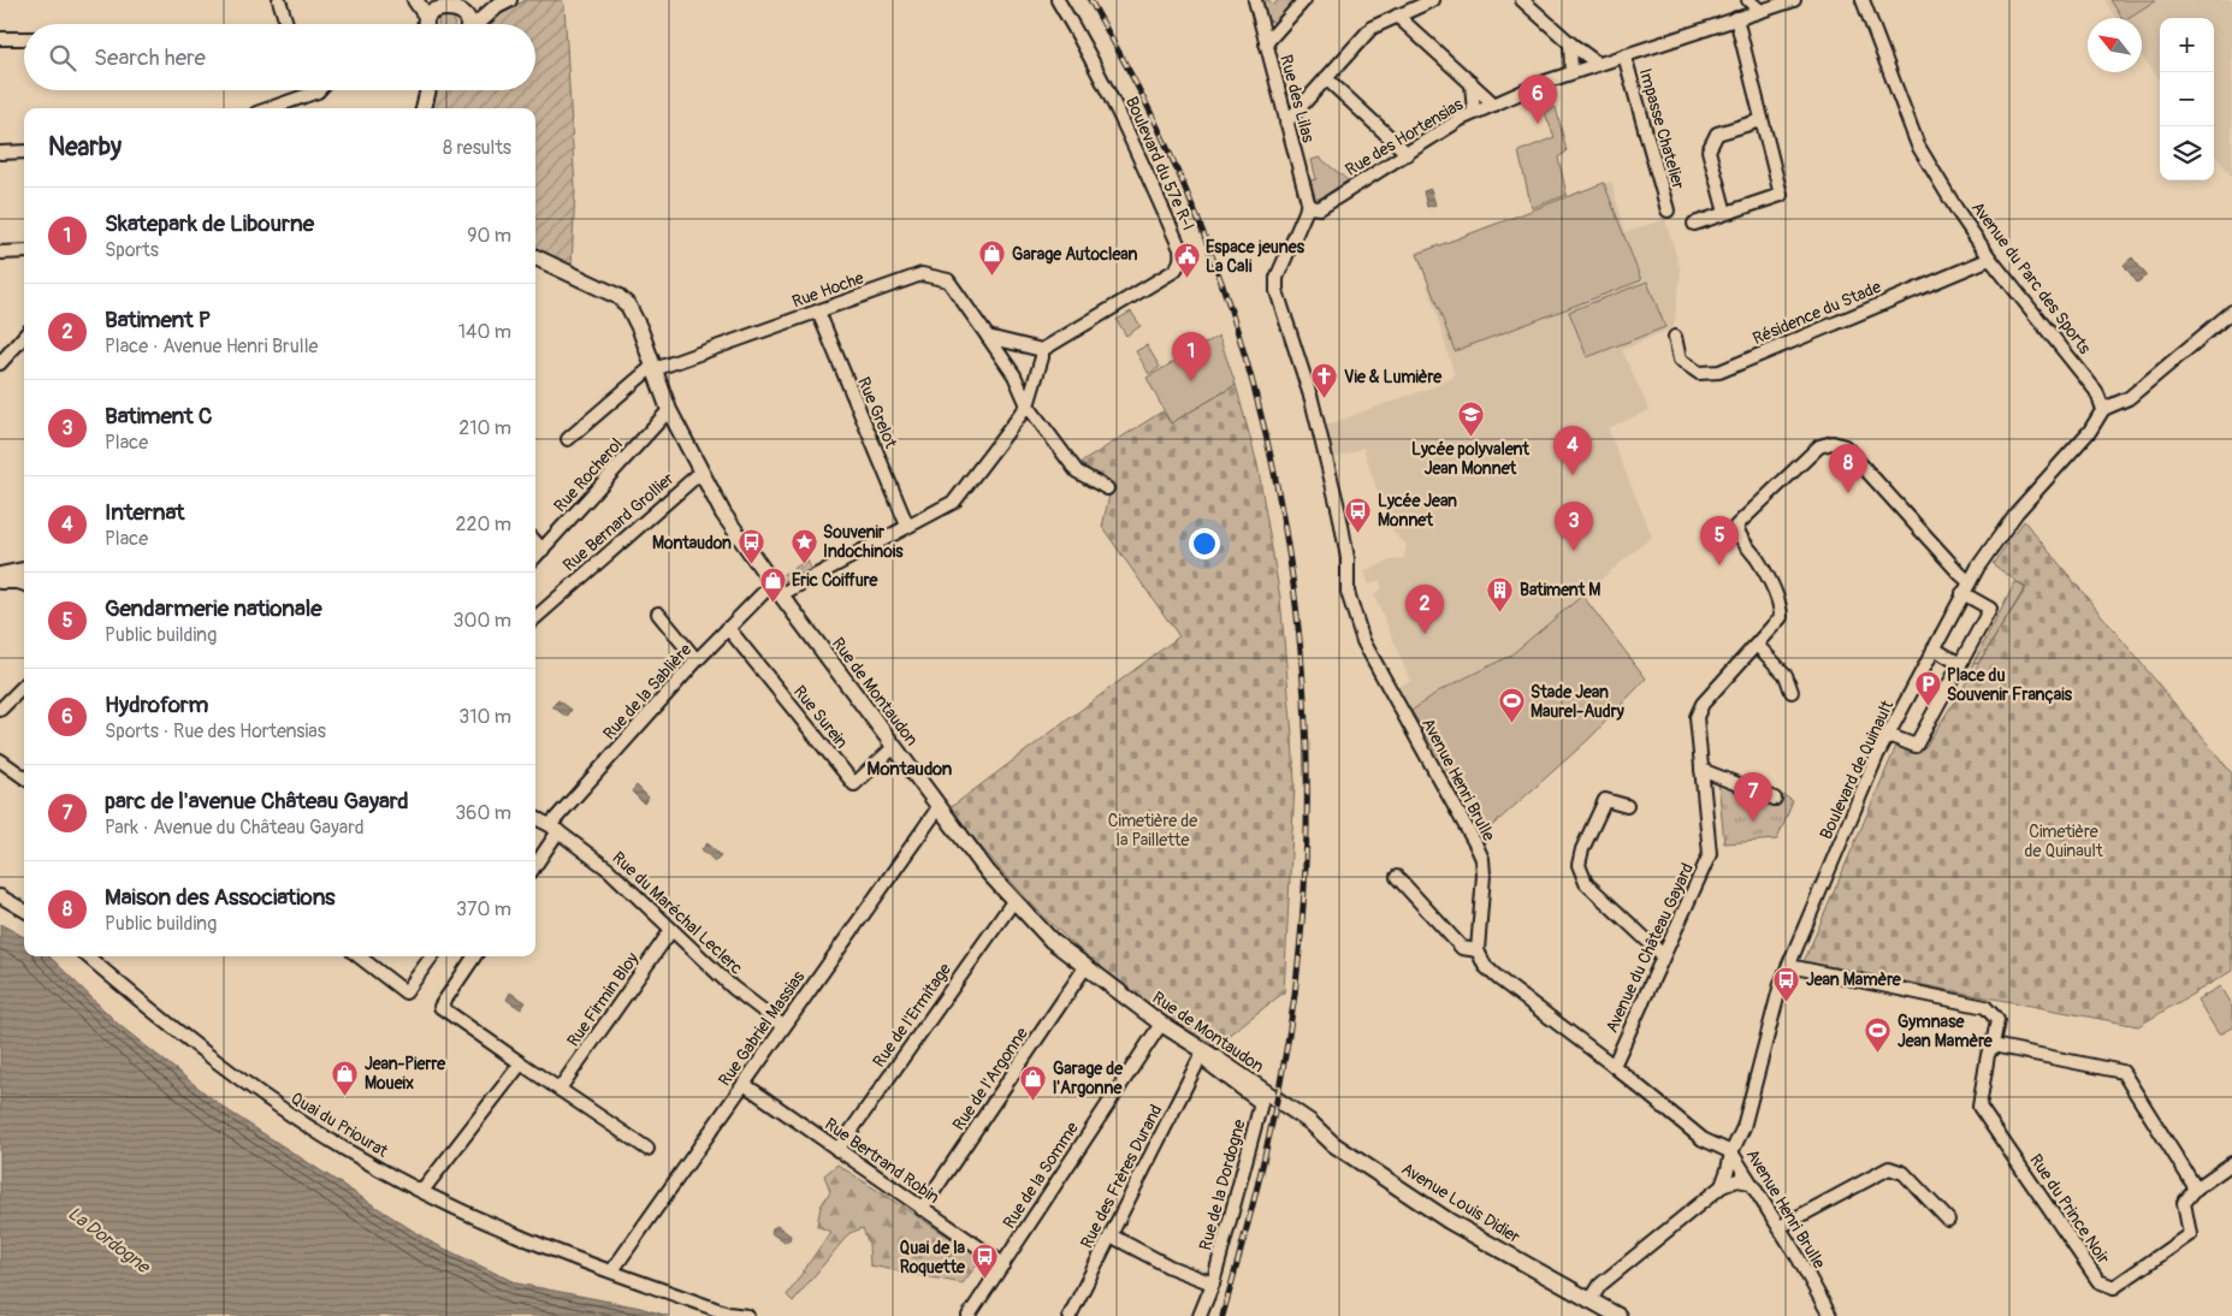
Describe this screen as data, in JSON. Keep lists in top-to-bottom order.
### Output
{
  "streets": {
    "main road": ["Rue de Montaudon", "Avenue Louis Didier"],
    "street": [
      "Rue des Lilas",
      "Impasse Chatelier",
      "Rue des Hortensias",
      "Boulevard du 57e R-I",
      "Avenue du Parc des Sports",
      "Rue Hoche",
      "Résidence du Stade",
      "Rue Grelot",
      "Rue Rocherol",
      "Rue Bernard Grollier",
      "Rue de la Sablière",
      "Rue Surein",
      "Boulevard de Quinault",
      "Avenue Henri Brulle",
      "Rue du Maréchal Leclerc",
      "Avenue du Château Gayard",
      "Rue Firmin Bloy",
      "Rue de l'Ermitage",
      "Rue Gabriel Massias",
      "Rue de l'Argonne",
      "Quai du Priourat",
      "Rue Bertrand Robin",
      "Rue de la Somme",
      "Rue des Frères Durand",
      "Rue de la Dordogne",
      "Rue du Prince Noir"
    ]
  },
  "crossings": [
    ["Rue des Lilas", "Rue des Hortensias"],
    ["Rue des Lilas", "Avenue Henri Brulle"],
    ["Impasse Chatelier", "Rue des Hortensias"],
    ["Rue des Hortensias", "Avenue Henri Brulle"],
    ["Avenue du Parc des Sports", "Résidence du Stade"],
    ["Avenue du Parc des Sports", "Boulevard de Quinault"],
    ["Rue Hoche", "Rue Grelot"],
    ["Rue Hoche", "Rue de la Sablière"],
    ["Rue Hoche", "Rue de Montaudon"],
    ["Rue Grelot", "Rue de la Sablière"],
    ["Rue Rocherol", "Rue de Montaudon"],
    ["Rue Bernard Grollier", "Rue de Montaudon"],
    ["Rue de la Sablière", "Rue de Montaudon"],
    ["Rue de la Sablière", "Rue Surein"],
    ["Rue de la Sablière", "Rue du Maréchal Leclerc"],
    ["Rue de Montaudon", "Rue Surein"],
    ["Rue de Montaudon", "Rue de l'Ermitage"],
    ["Rue de Montaudon", "Rue Gabriel Massias"],
    ["Rue de Montaudon", "Rue de l'Argonne"],
    ["Rue de Montaudon", "Rue de la Somme"],
    ["Rue de Montaudon", "Rue des Frères Durand"],
    ["Rue de Montaudon", "Rue de la Dordogne"],
    ["Rue de Montaudon", "Avenue Louis Didier"],
    ["Boulevard de Quinault", "Avenue Henri Brulle"],
    ["Boulevard de Quinault", "Avenue du Château Gayard"],
    ["Avenue Henri Brulle", "Avenue du Château Gayard"],
    ["Rue du Maréchal Leclerc", "Rue Firmin Bloy"],
    ["Rue du Maréchal Leclerc", "Rue Gabriel Massias"],
    ["Rue de l'Ermitage", "Rue Bertrand Robin"],
    ["Rue Gabriel Massias", "Quai du Priourat"],
    ["Rue Gabriel Massias", "Rue Bertrand Robin"],
    ["Rue de l'Argonne", "Rue Bertrand Robin"],
    ["Rue Bertrand Robin", "Rue de la Somme"]
  ],
  "districts": ["Montaudon"],
  "water": ["La Dordogne"],
  "parks": ["Cimetière de la Paillette", "Cimetière de Quinault"],
  "places": {
    "shop": [
      "Garage Autoclean",
      "Eric Coiffure",
      "Jean-Pierre Moueix",
      "Garage de l'Argonne"
    ],
    "public building": ["Espace jeunes La Cali"],
    "church": ["Vie & Lumière"],
    "school or university": ["Lycée polyvalent Jean Monnet"],
    "bus stop": [
      "Lycée Jean Monnet",
      "Montaudon",
      "Jean Mamère",
      "Quai de la Roquette"
    ],
    "place": ["Souvenir Indochinois"],
    "building": ["Batiment M"],
    "parking": ["Place du Souvenir Français"],
    "sports": ["Stade Jean Maurel-Audry", "Gymnase Jean Mamère"]
  },
  "north": "top left",
  "page": {
    "map_buttons": ["+", "−"],
    "search": "Search here",
    "pins": [
      "6",
      "1",
      "4",
      "8",
      "3",
      "5",
      "2",
      "7"
    ],
    "heading": ["Nearby", "8 results"],
    "list": [
      {
        "mark": "1",
        "name": "Skatepark de Libourne",
        "note": "Sports",
        "value": "90 m"
      },
      {
        "mark": "2",
        "name": "Batiment P",
        "note": "Place · Avenue Henri Brulle",
        "value": "140 m"
      },
      {
        "mark": "3",
        "name": "Batiment C",
        "note": "Place",
        "value": "210 m"
      },
      {
        "mark": "4",
        "name": "Internat",
        "note": "Place",
        "value": "220 m"
      },
      {
        "mark": "5",
        "name": "Gendarmerie nationale",
        "note": "Public building",
        "value": "300 m"
      },
      {
        "mark": "6",
        "name": "Hydroform",
        "note": "Sports · Rue des Hortensias",
        "value": "310 m"
      },
      {
        "mark": "7",
        "name": "parc de l'avenue Château Gayard",
        "note": "Park · Avenue du Château Gayard",
        "value": "360 m"
      },
      {
        "mark": "8",
        "name": "Maison des Associations",
        "note": "Public building",
        "value": "370 m"
      }
    ]
  }
}
